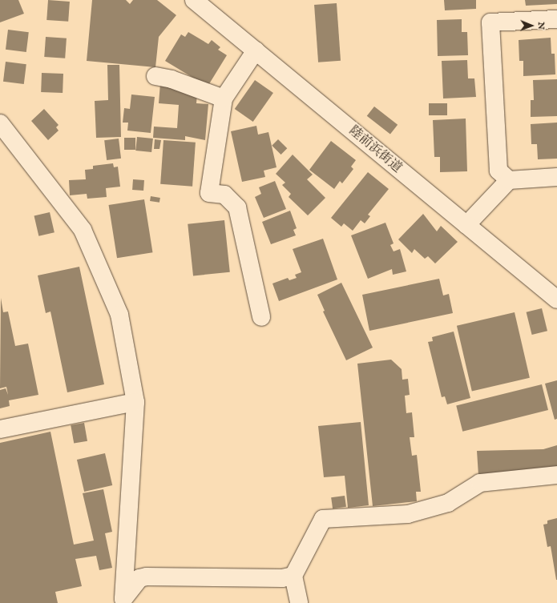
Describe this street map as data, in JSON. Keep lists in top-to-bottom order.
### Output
{
  "streets": {
    "street": ["陸前浜街道"]
  },
  "north": "right"
}
